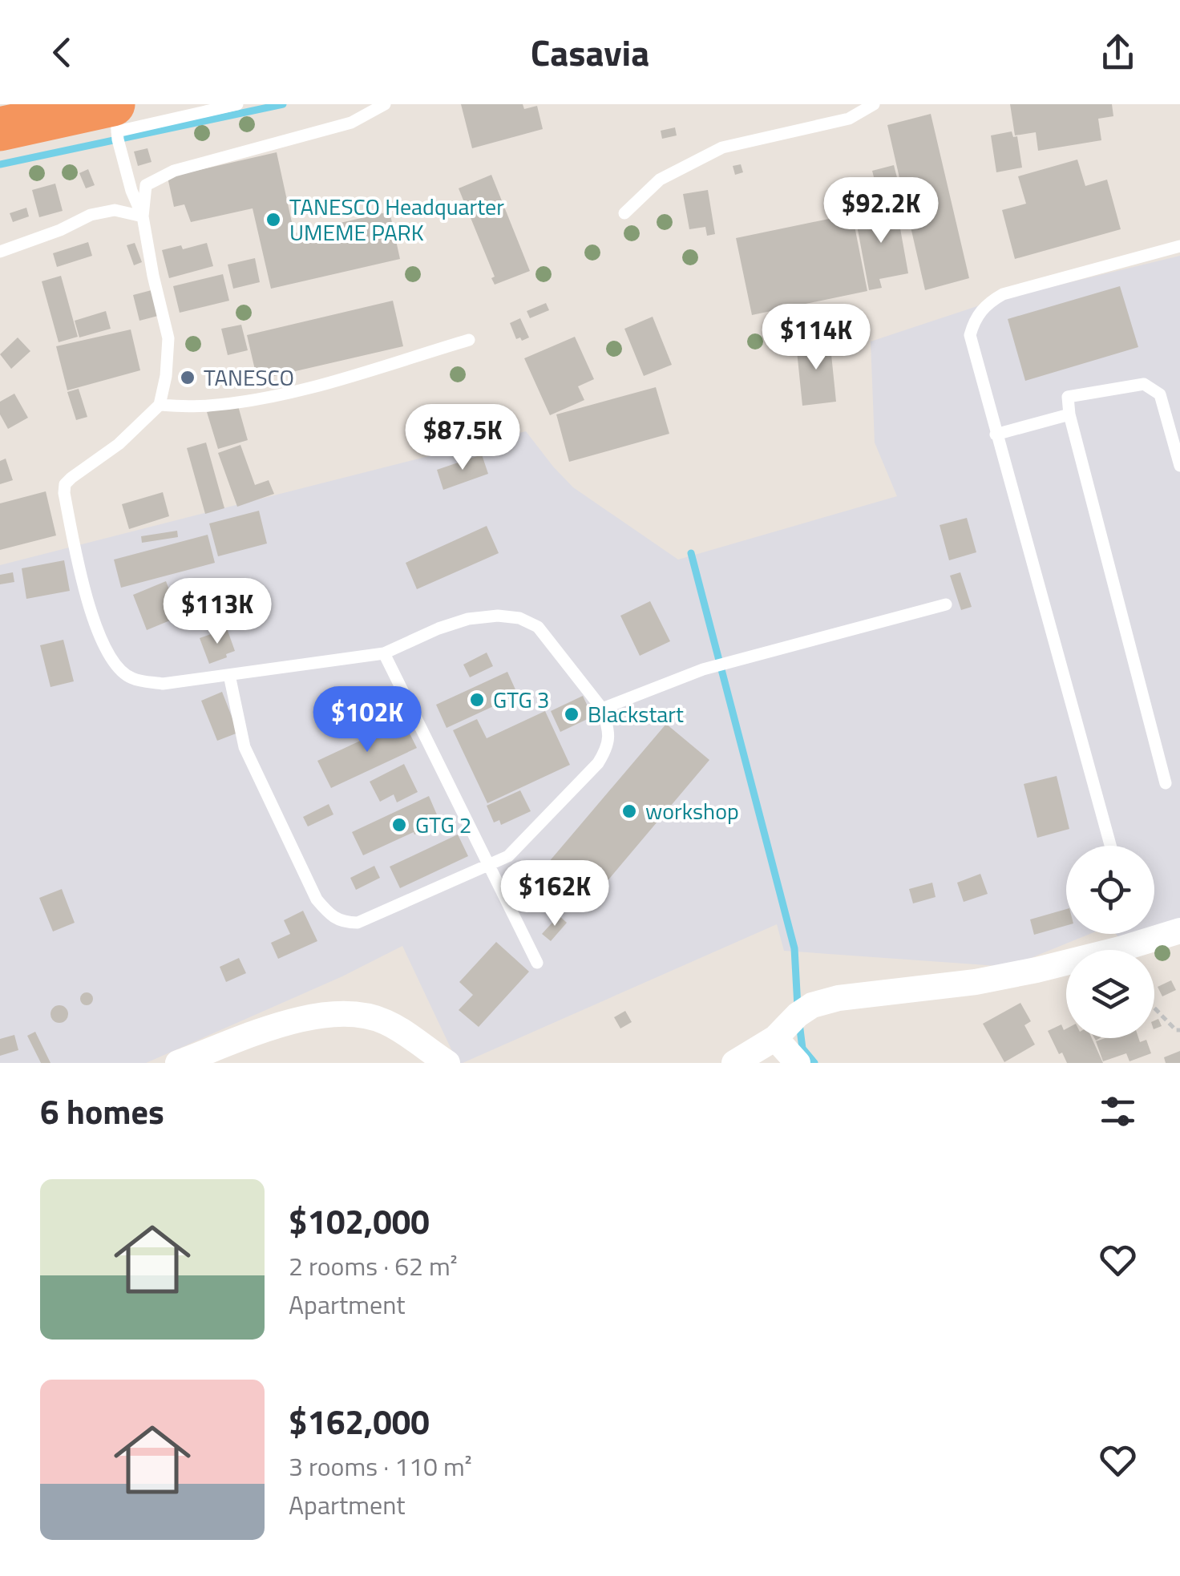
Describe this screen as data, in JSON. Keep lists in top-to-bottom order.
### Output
{
  "places": [
    "TANESCO Headquarter UMEME PARK",
    "TANESCO",
    "GTG 3",
    "Blackstart",
    "workshop",
    "GTG 2"
  ],
  "page": {
    "header": "Casavia",
    "price": [
      "$92.2K",
      "$114K",
      "$87.5K",
      "$113K",
      "$102K",
      "$162K"
    ],
    "heading": "6 homes",
    "list": [
      {
        "name": "$102,000",
        "note": "2 rooms · 62 m² · Apartment"
      },
      {
        "name": "$162,000",
        "note": "3 rooms · 110 m² · Apartment"
      }
    ]
  }
}
